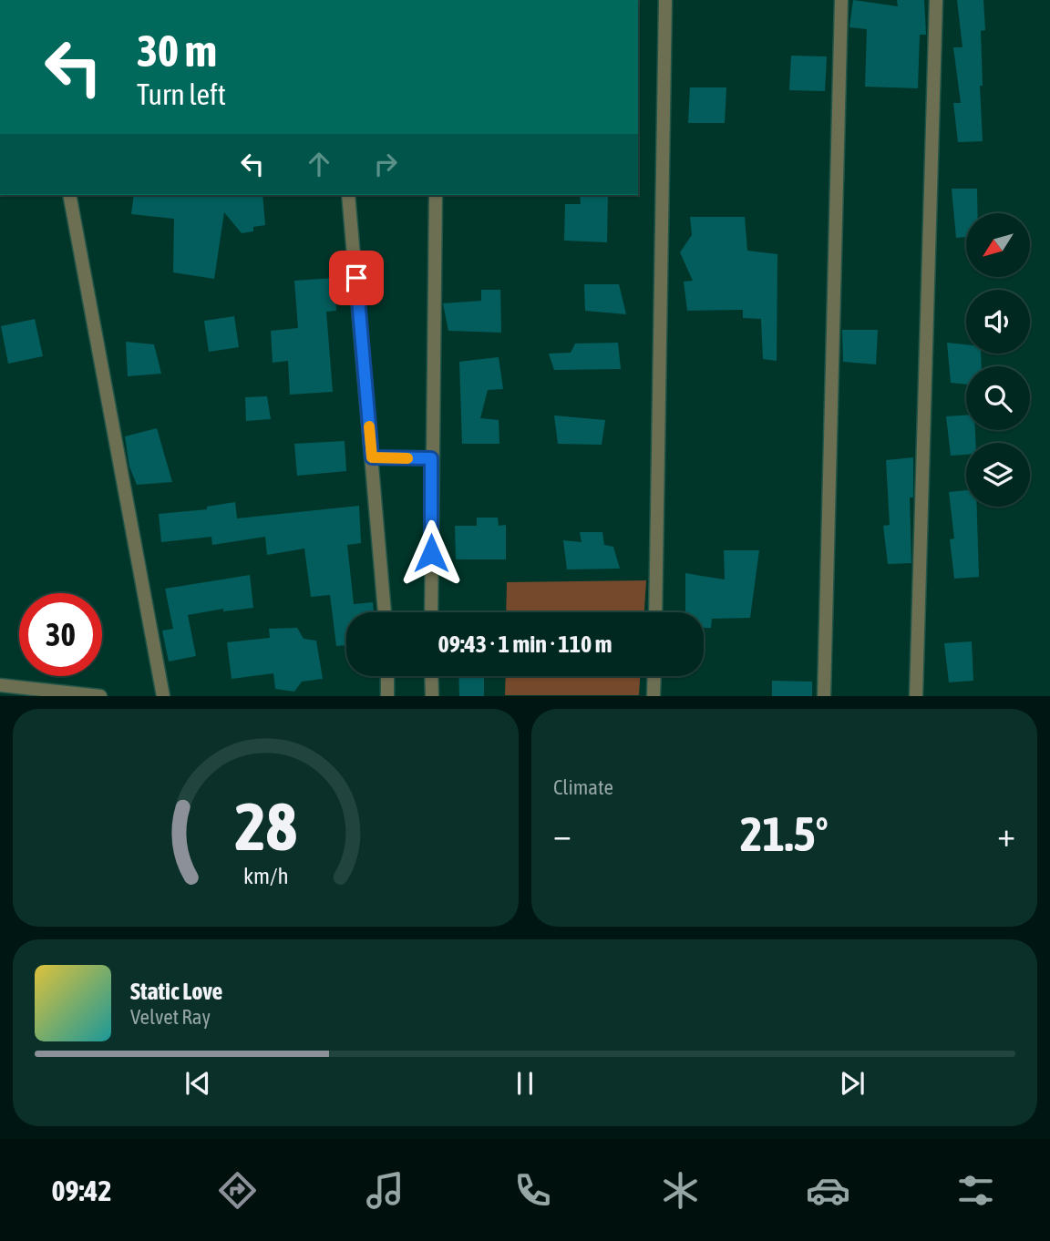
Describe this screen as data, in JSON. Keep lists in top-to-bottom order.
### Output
{
  "north": "bottom left",
  "page": {
    "turn": ["30 m", "Turn left"],
    "limit": "30",
    "trip": "09:43 · 1 min · 110 m",
    "tile": "Climate",
    "heat": ["−", "21.5°", "+"],
    "song": ["Static Love", "Velvet Ray"],
    "tabs": "09:42",
    "gauge": ["28", "km/h"]
  }
}
